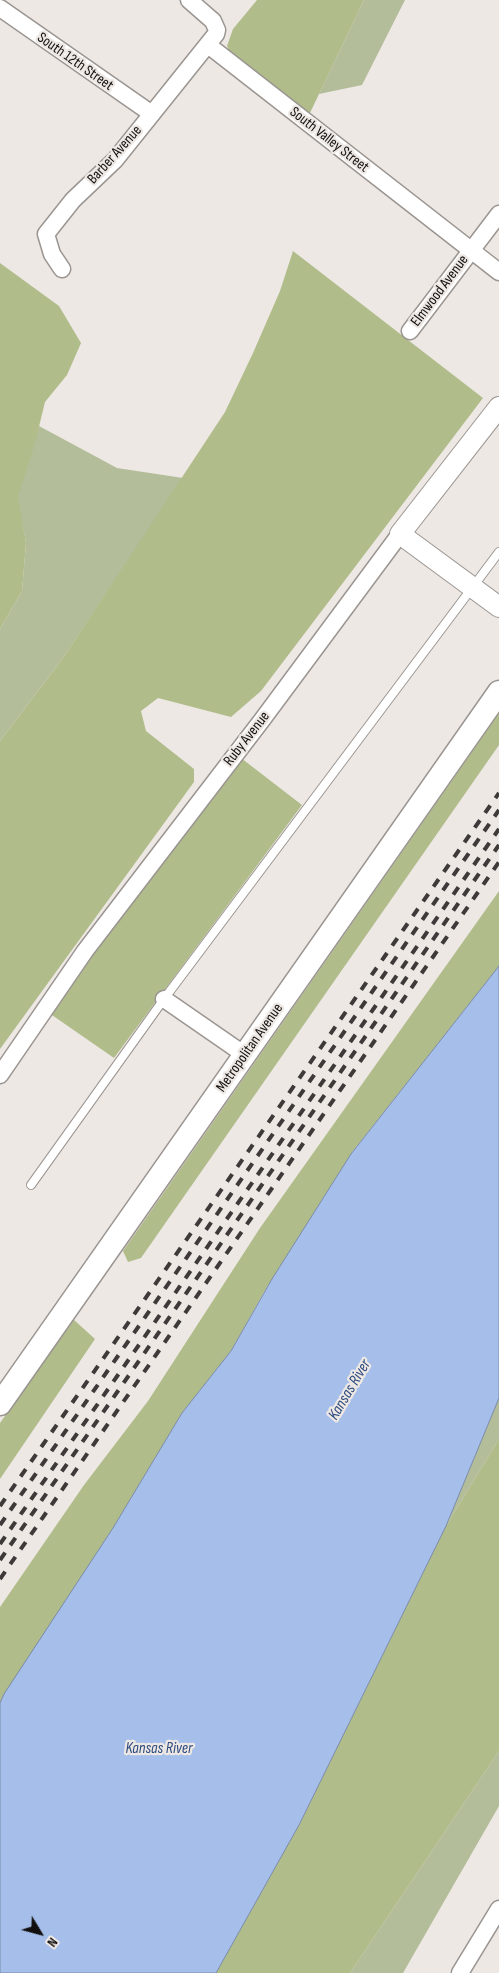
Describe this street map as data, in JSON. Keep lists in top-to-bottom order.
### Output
{
  "streets": {
    "main road": ["Metropolitan Avenue"],
    "street": [
      "South 12th Street",
      "South Valley Street",
      "Barber Avenue",
      "Elmwood Avenue",
      "Ruby Avenue"
    ]
  },
  "crossings": [
    ["South 12th Street", "Barber Avenue"],
    ["South Valley Street", "Barber Avenue"],
    ["South Valley Street", "Elmwood Avenue"]
  ],
  "water": ["Kansas River"],
  "north": "bottom right"
}
